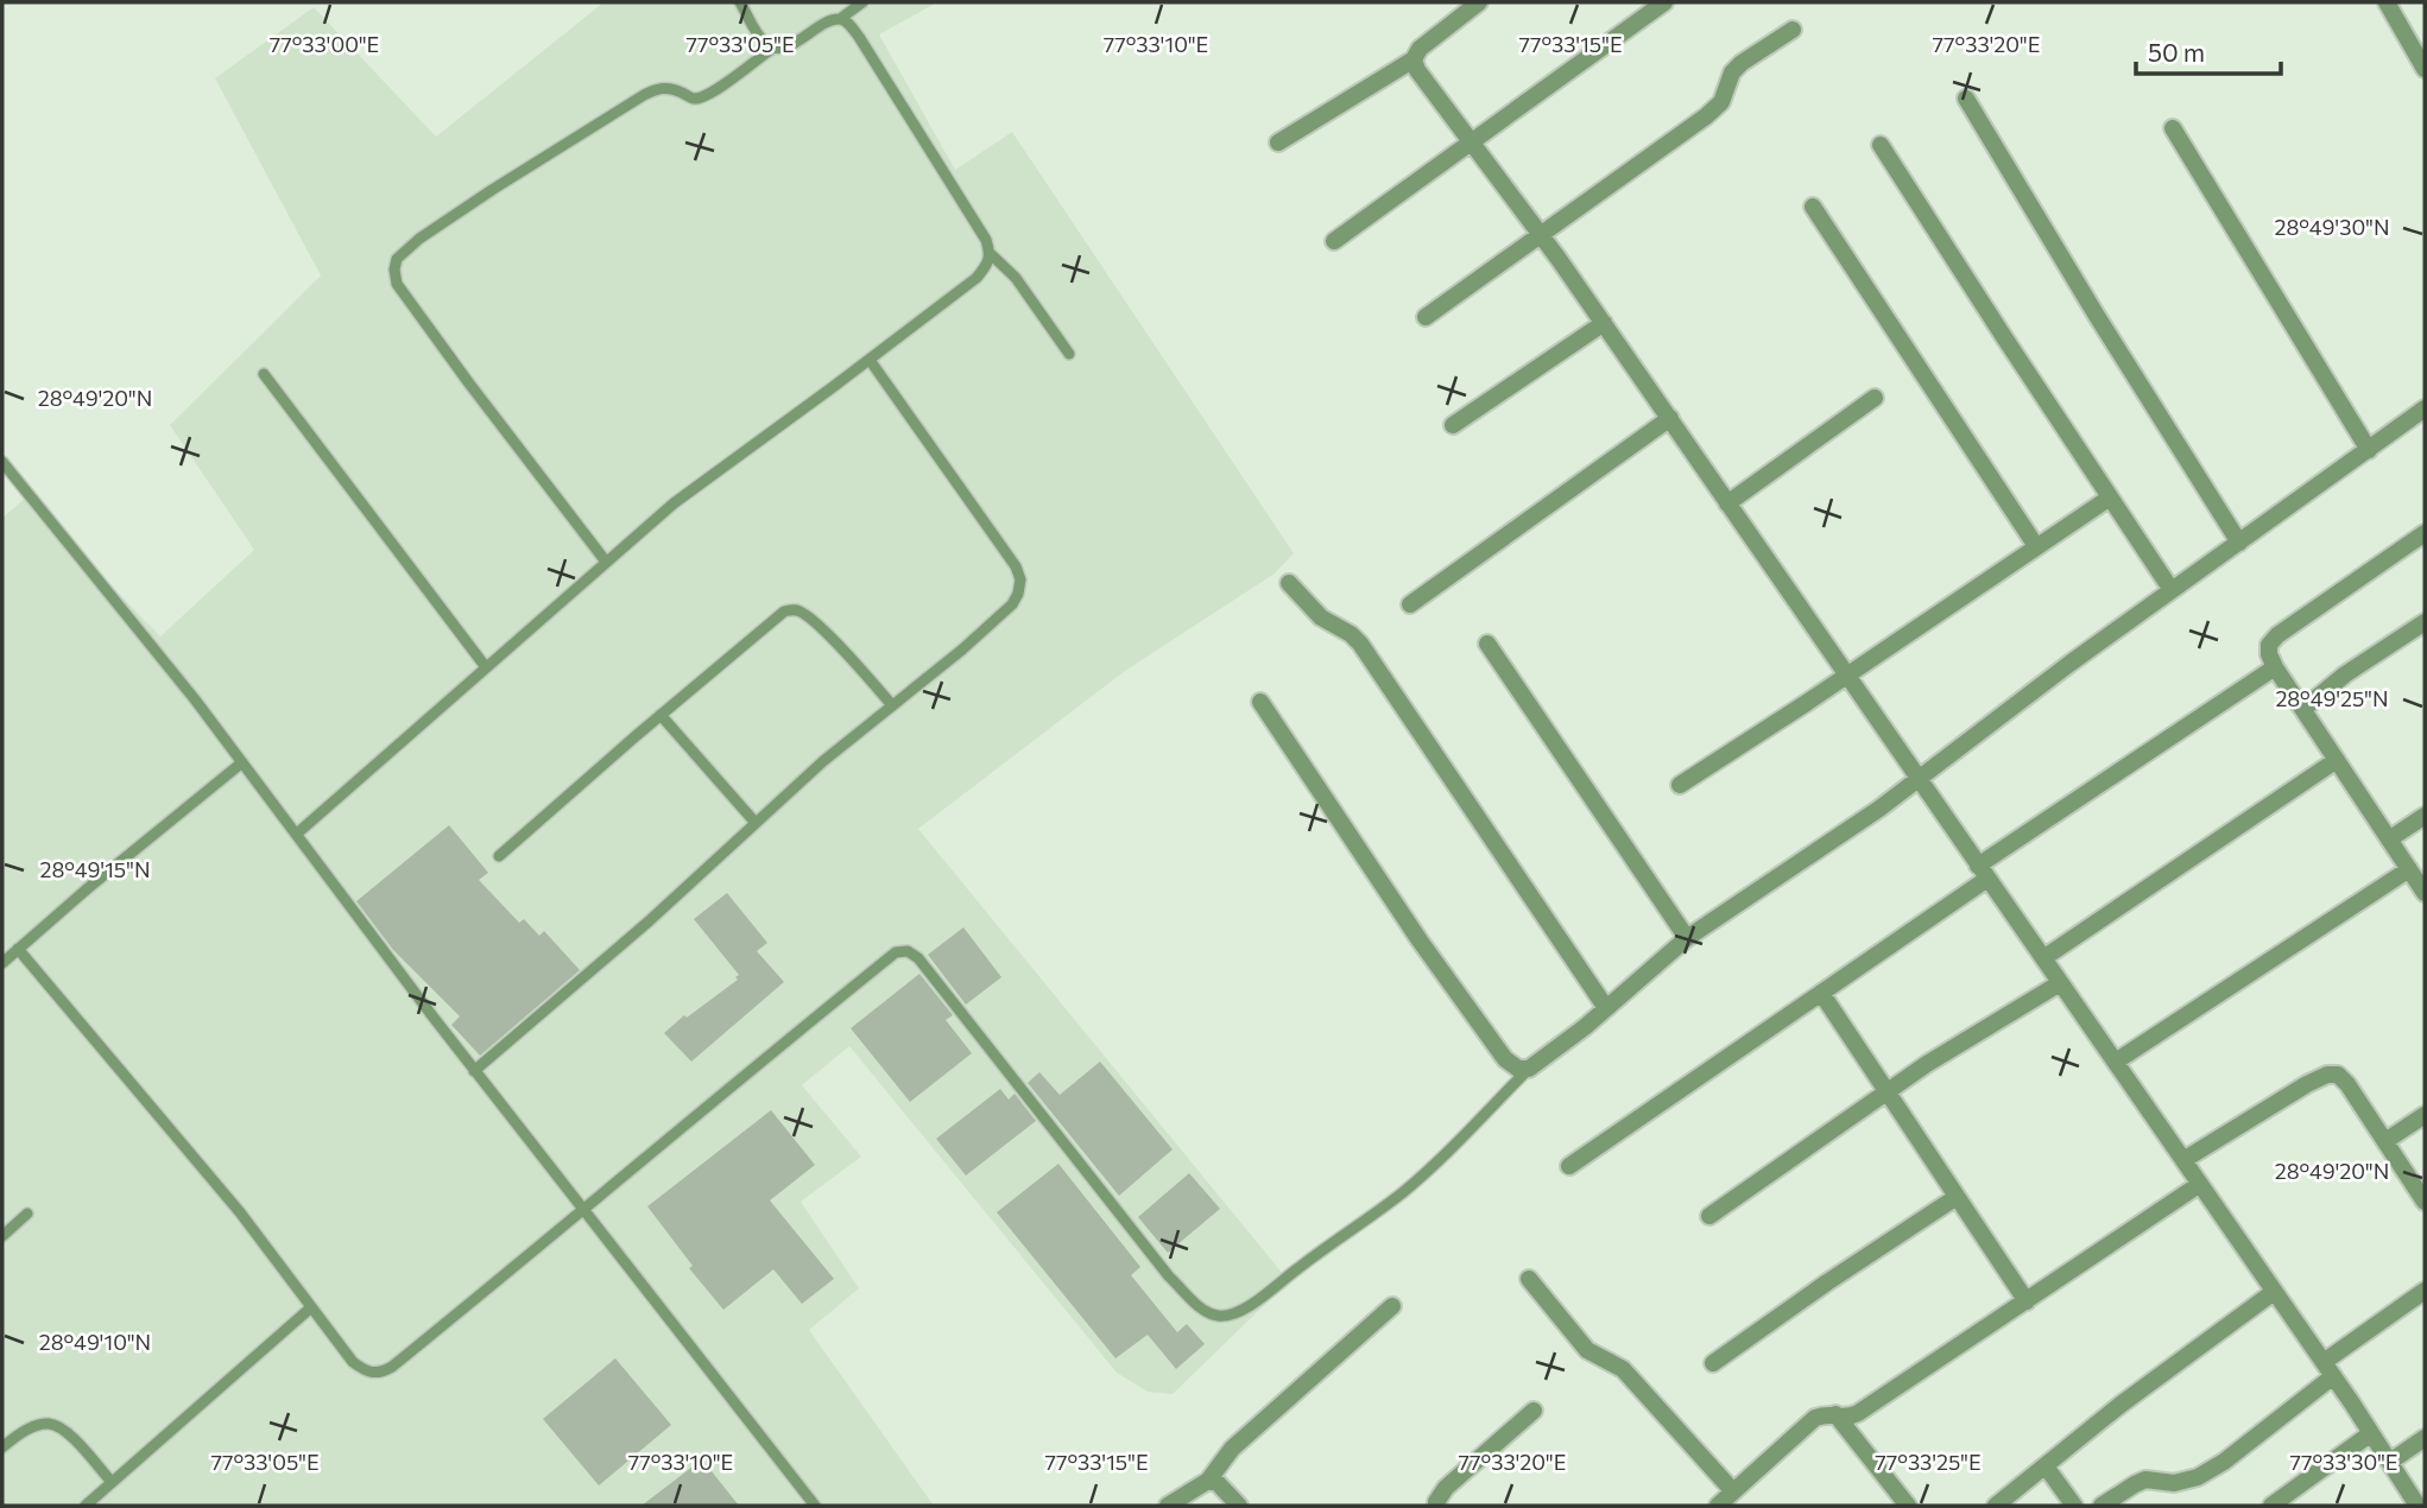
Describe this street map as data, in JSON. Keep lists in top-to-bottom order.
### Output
{
  "scale_bar": "50 m",
  "coordinates": [
    "77°33'00\"E",
    "77°33'05\"E",
    "77°33'10\"E",
    "77°33'15\"E",
    "77°33'20\"E",
    "28°49'30\"N",
    "28°49'20\"N",
    "28°49'25\"N",
    "28°49'15\"N",
    "28°49'10\"N",
    "77°33'25\"E",
    "77°33'30\"E"
  ]
}
